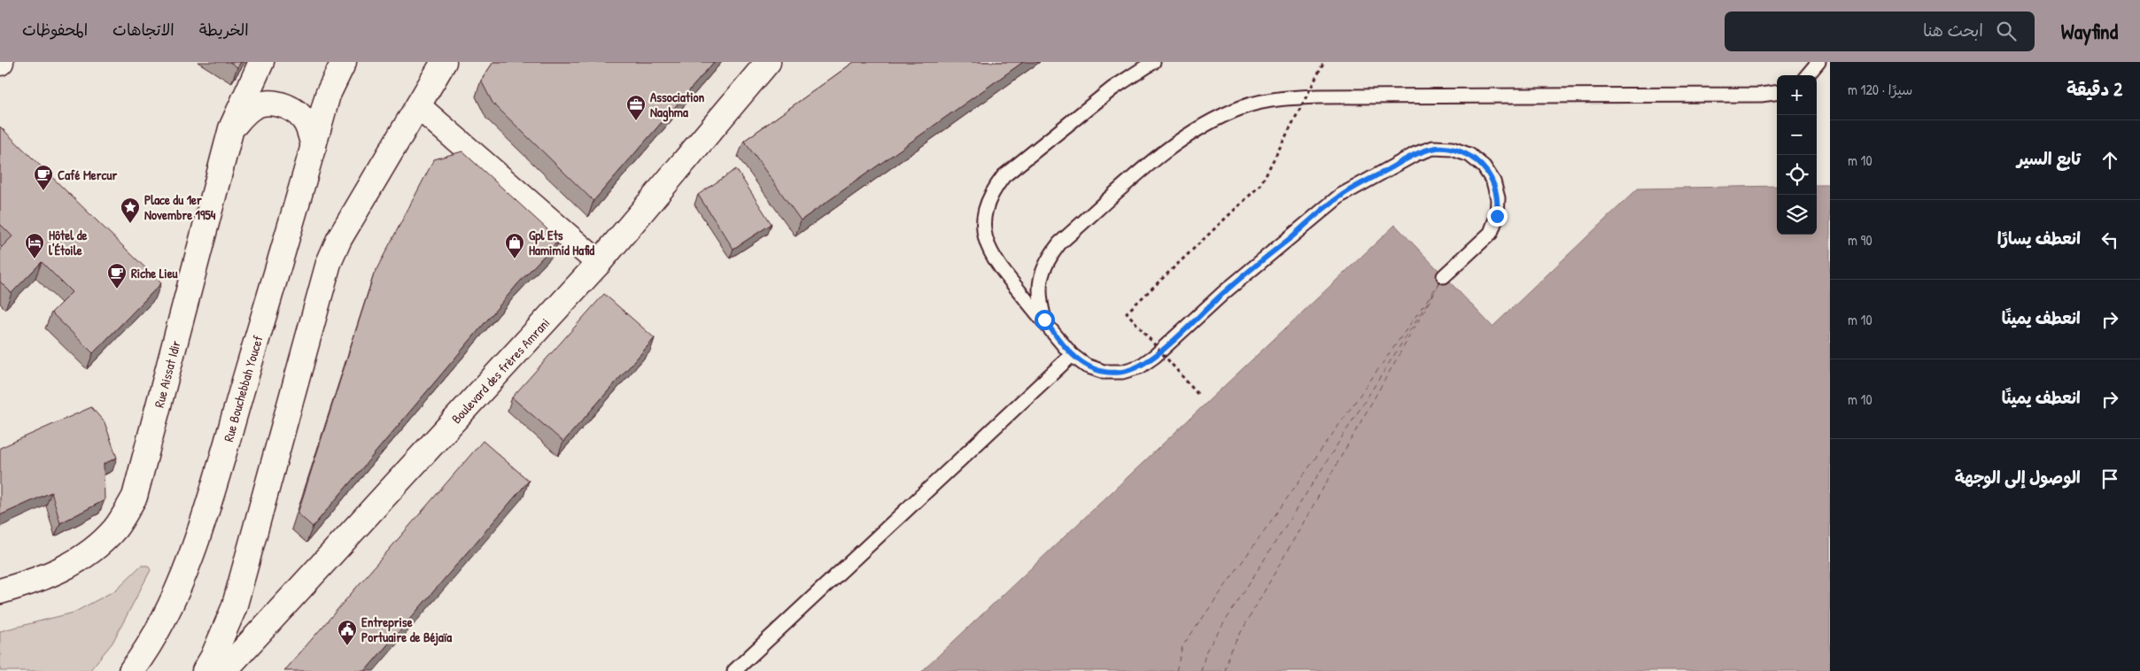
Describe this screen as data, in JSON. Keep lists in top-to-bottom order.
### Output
{
  "streets": {
    "street": ["Boulevard des frères Amrani", "Rue Aissat Idir", "Rue Bouchebbah Youcef"]
  },
  "places": {
    "office": ["Association Naghma"],
    "cafe": ["Café Mercur", "Riche Lieu"],
    "place": ["Place du 1er Novembre 1954"],
    "hotel": ["Hôtel de l'Étoile"],
    "shop": ["Gpl Ets Hamimid Hafid"],
    "public building": ["Entreprise Portuaire de Béjaïa"]
  },
  "page": {
    "header": "Wayfind",
    "search": "ابحث هنا",
    "nav": ["الخريطة", "الاتجاهات", "المحفوظات"],
    "heading": ["2 دقيقة", "سيرًا · 120 m"],
    "map_buttons": ["+", "−"],
    "list": [
      ["تابع السير", "10 m"],
      ["انعطف يسارًا", "90 m"],
      ["انعطف يمينًا", "10 m"],
      ["انعطف يمينًا", "10 m"],
      "الوصول إلى الوجهة"
    ]
  }
}
